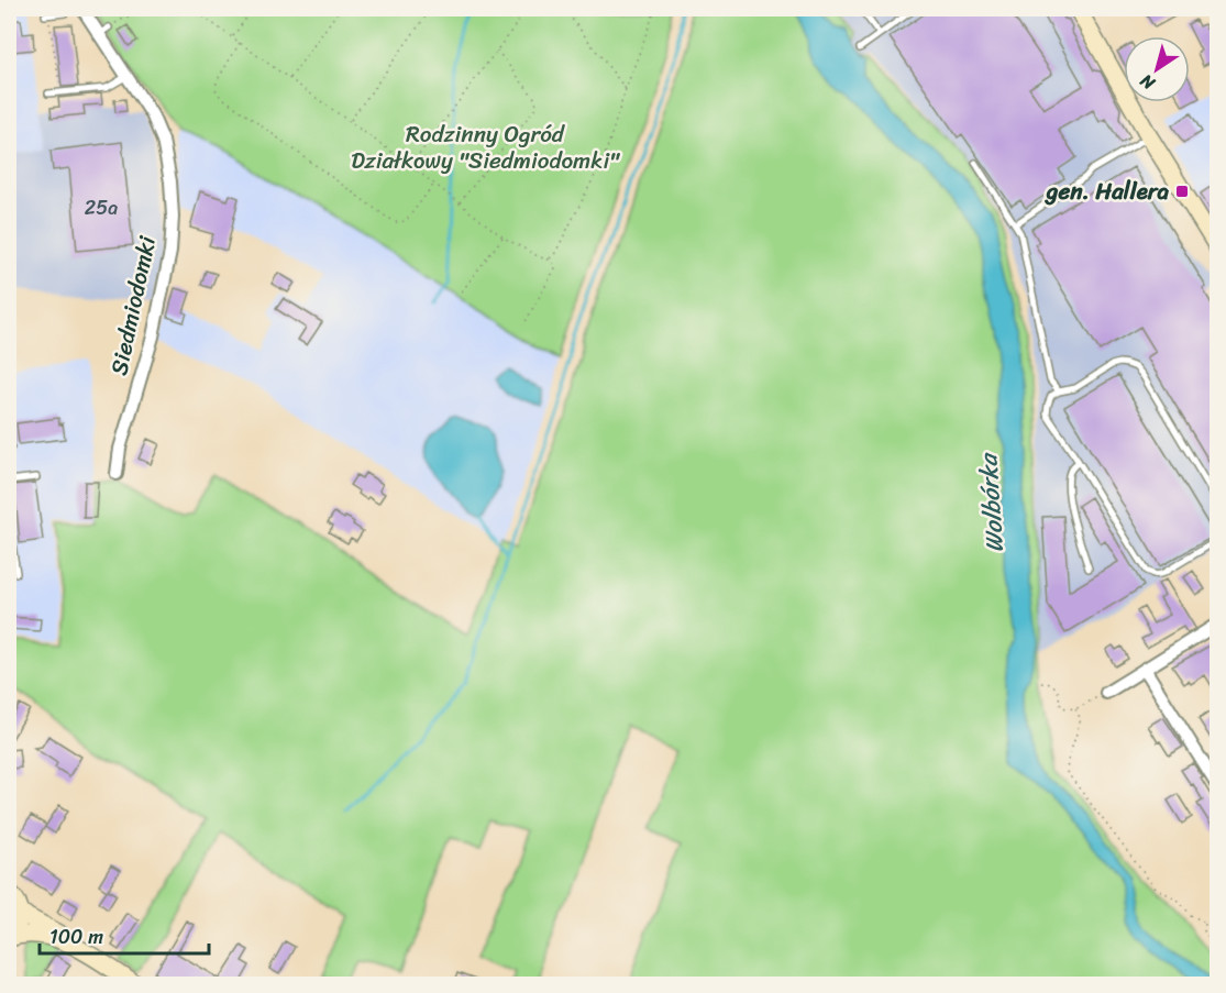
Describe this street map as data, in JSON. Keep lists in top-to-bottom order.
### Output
{
  "streets": {
    "street": ["Siedmiodomki"]
  },
  "water": ["Wolbórka"],
  "parks": ["Rodzinny Ogród Działkowy \"Siedmiodomki\""],
  "places": {
    "transit": ["gen. Hallera"]
  },
  "house_numbers": ["25a"],
  "scale_bar": "100 m",
  "north": "bottom left"
}
